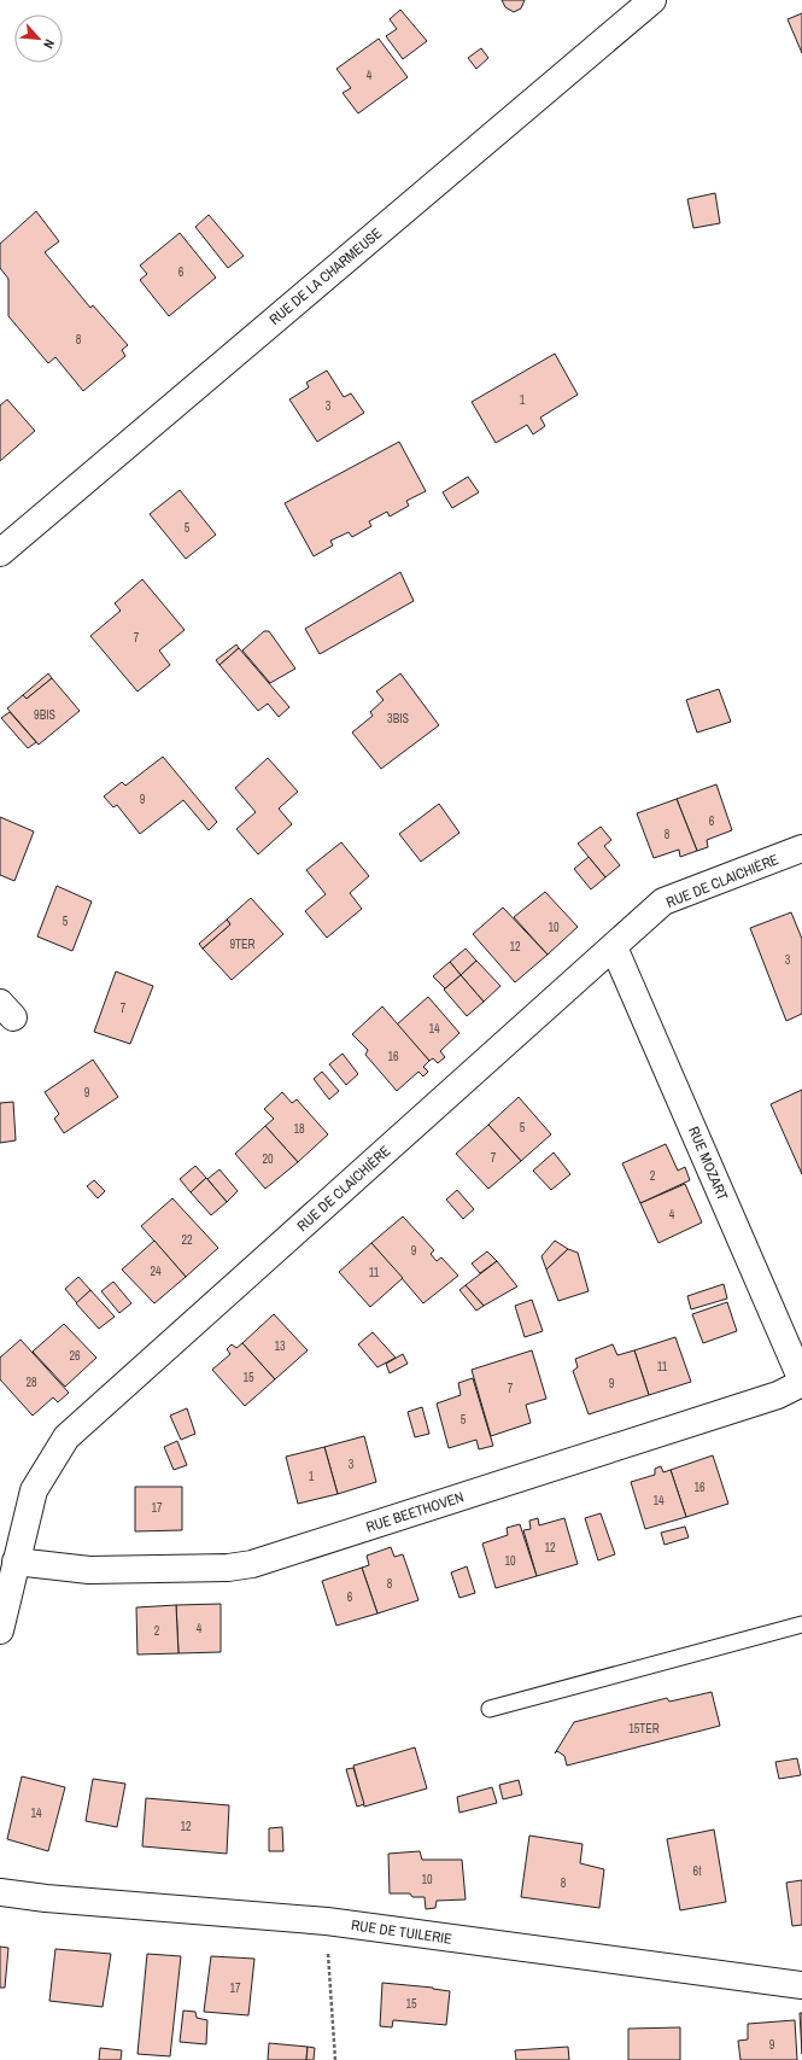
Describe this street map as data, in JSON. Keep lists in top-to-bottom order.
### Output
{
  "streets": {
    "street": [
      "RUE DE LA CHARMEUSE",
      "RUE DE CLAICHIÈRE",
      "RUE MOZART",
      "RUE BEETHOVEN",
      "RUE DE TUILERIE"
    ]
  },
  "crossings": [
    ["RUE DE CLAICHIÈRE", "RUE MOZART"],
    ["RUE DE CLAICHIÈRE", "RUE BEETHOVEN"],
    ["RUE MOZART", "RUE BEETHOVEN"]
  ],
  "house_numbers": [
    "4",
    "6",
    "8",
    "1",
    "3",
    "5",
    "7",
    "9BIS",
    "3BIS",
    "9",
    "6",
    "8",
    "5",
    "10",
    "9TER",
    "12",
    "3",
    "7",
    "14",
    "16",
    "9",
    "5",
    "18",
    "7",
    "20",
    "2",
    "4",
    "22",
    "9",
    "24",
    "11",
    "13",
    "26",
    "11",
    "15",
    "28",
    "9",
    "7",
    "5",
    "3",
    "1",
    "16",
    "14",
    "17",
    "12",
    "10",
    "8",
    "6",
    "4",
    "2",
    "15TER",
    "14",
    "12",
    "6t",
    "10",
    "8",
    "17",
    "15",
    "9"
  ],
  "north": "bottom right"
}
